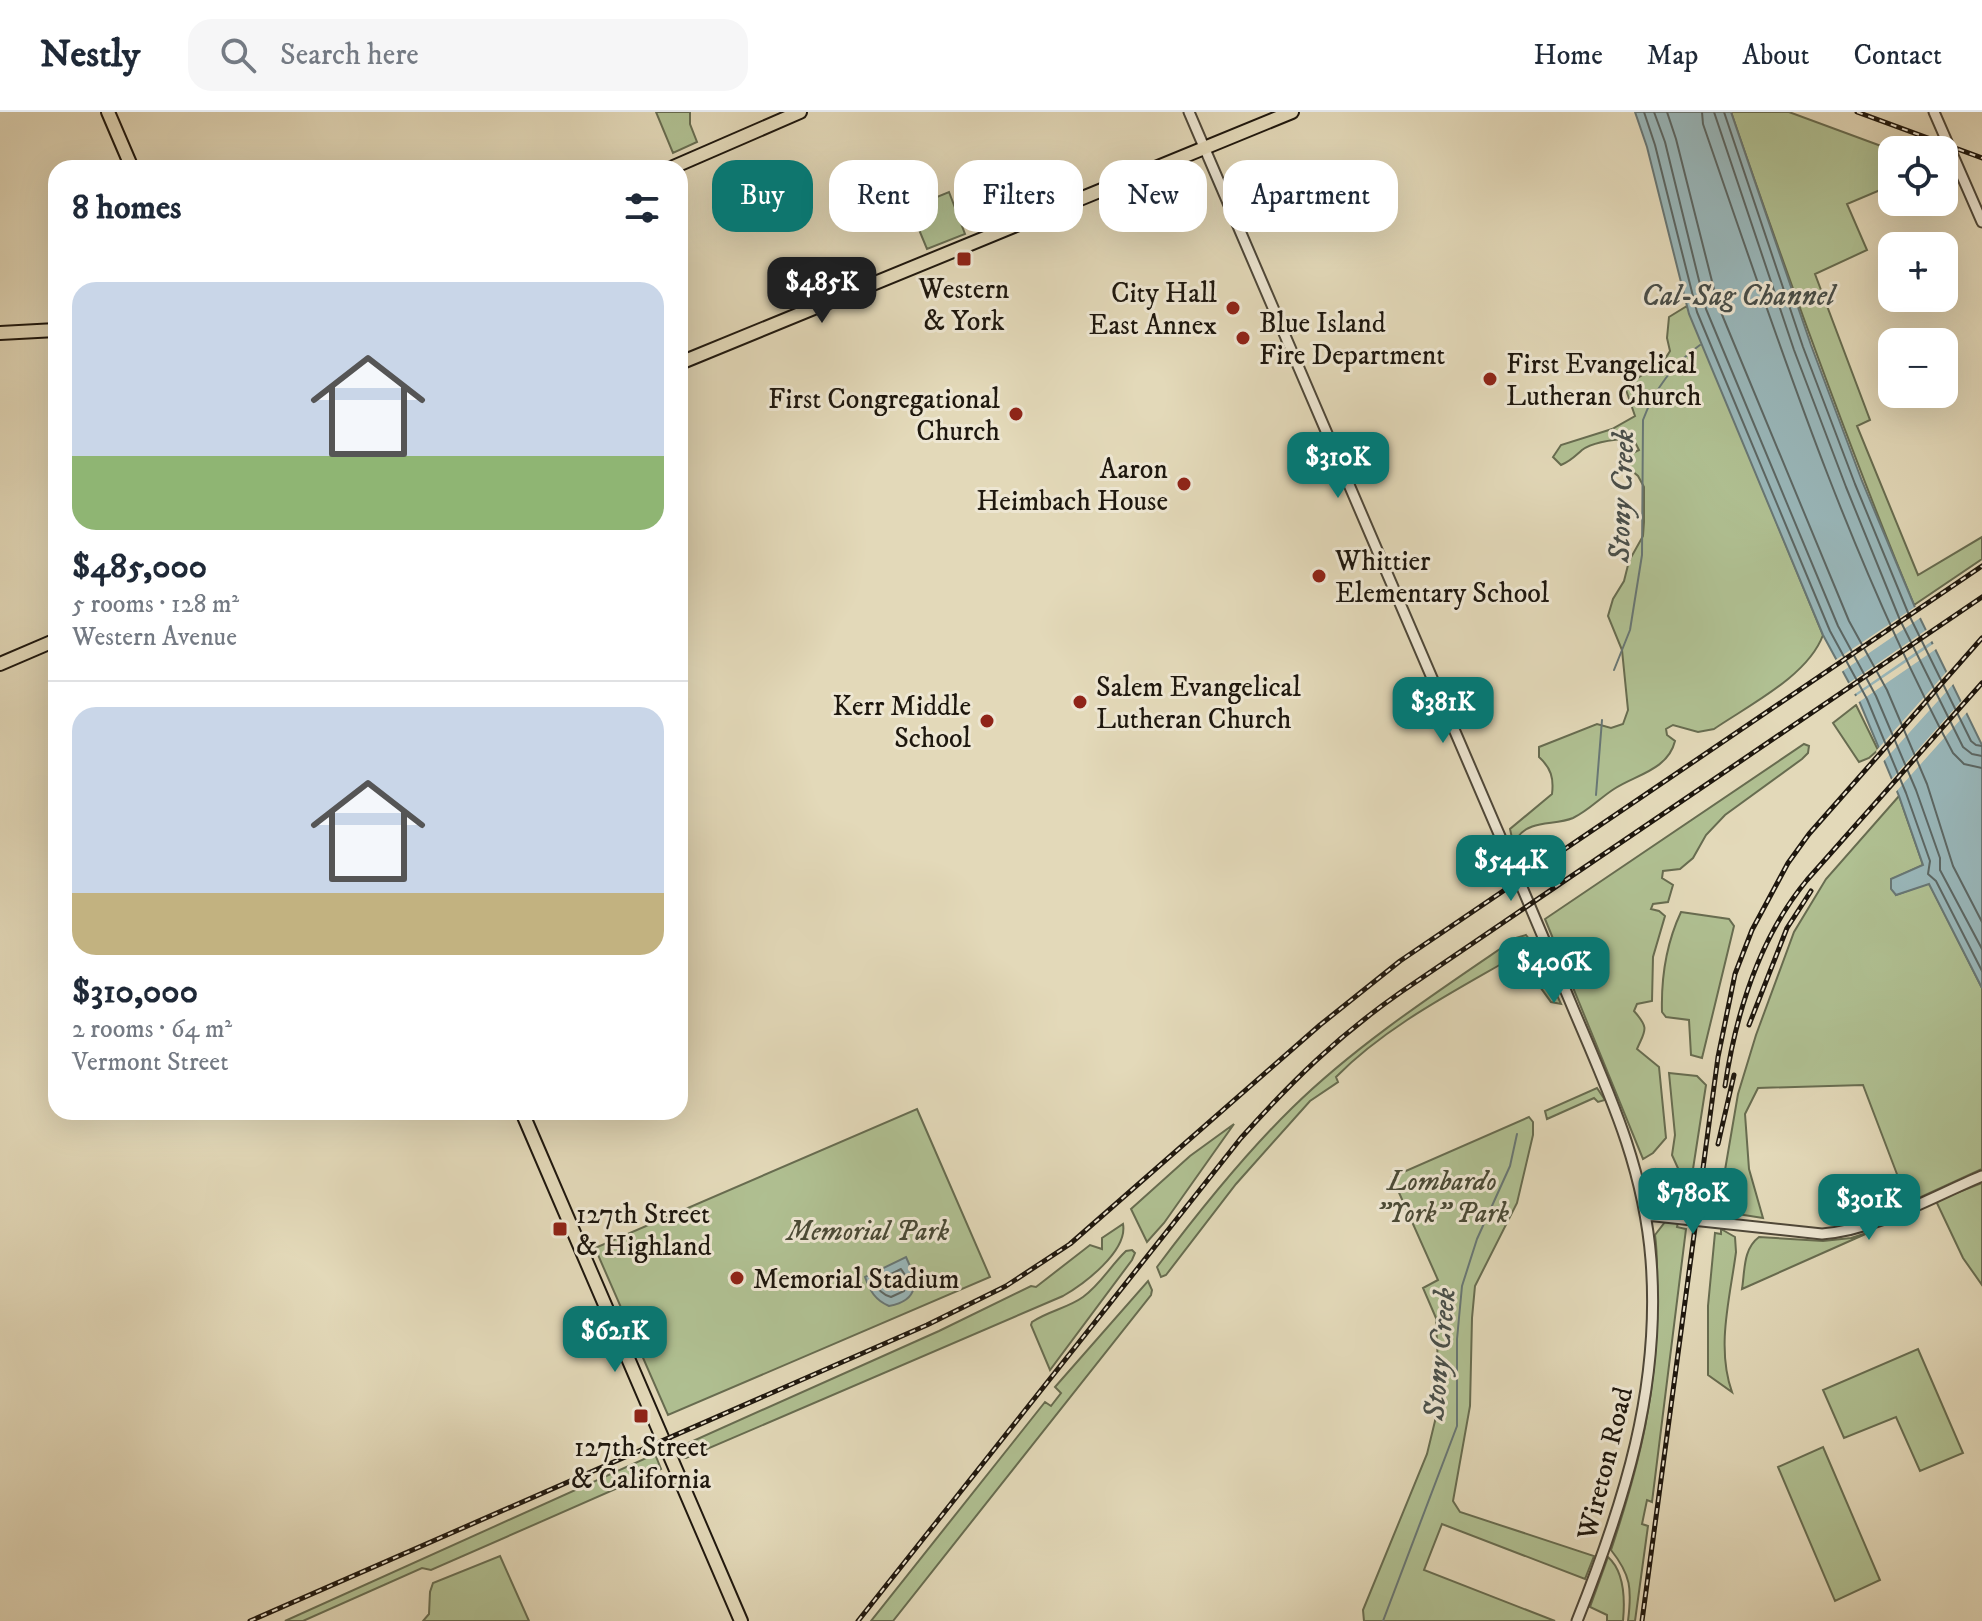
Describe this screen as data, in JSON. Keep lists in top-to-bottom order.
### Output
{
  "streets": {
    "street": ["Wireton Road"]
  },
  "water": ["Cal-Sag Channel", "Stony Creek"],
  "parks": ["Lombardo \"York\" Park", "Memorial Park"],
  "places": {
    "transit": ["Western & York", "127th Street & Highland", "127th Street & California"],
    "other": [
      "City Hall East Annex",
      "Blue Island Fire Department",
      "First Evangelical Lutheran Church",
      "First Congregational Church",
      "Aaron Heimbach House",
      "Whittier Elementary School",
      "Salem Evangelical Lutheran Church",
      "Kerr Middle School",
      "Memorial Stadium"
    ]
  },
  "page": {
    "header": "Nestly",
    "search": "Search here",
    "nav": [
      "Home",
      "Map",
      "About",
      "Contact"
    ],
    "map_buttons": ["+", "−"],
    "chip": [
      "Buy",
      "Rent",
      "Filters",
      "New",
      "Apartment"
    ],
    "heading": "8 homes",
    "list": [
      {
        "name": "$485,000",
        "note": "5 rooms · 128 m² · Western Avenue"
      },
      {
        "name": "$310,000",
        "note": "2 rooms · 64 m² · Vermont Street"
      }
    ],
    "price": [
      "$485K",
      "$310K",
      "$381K",
      "$544K",
      "$406K",
      "$780K",
      "$301K",
      "$621K"
    ]
  }
}
